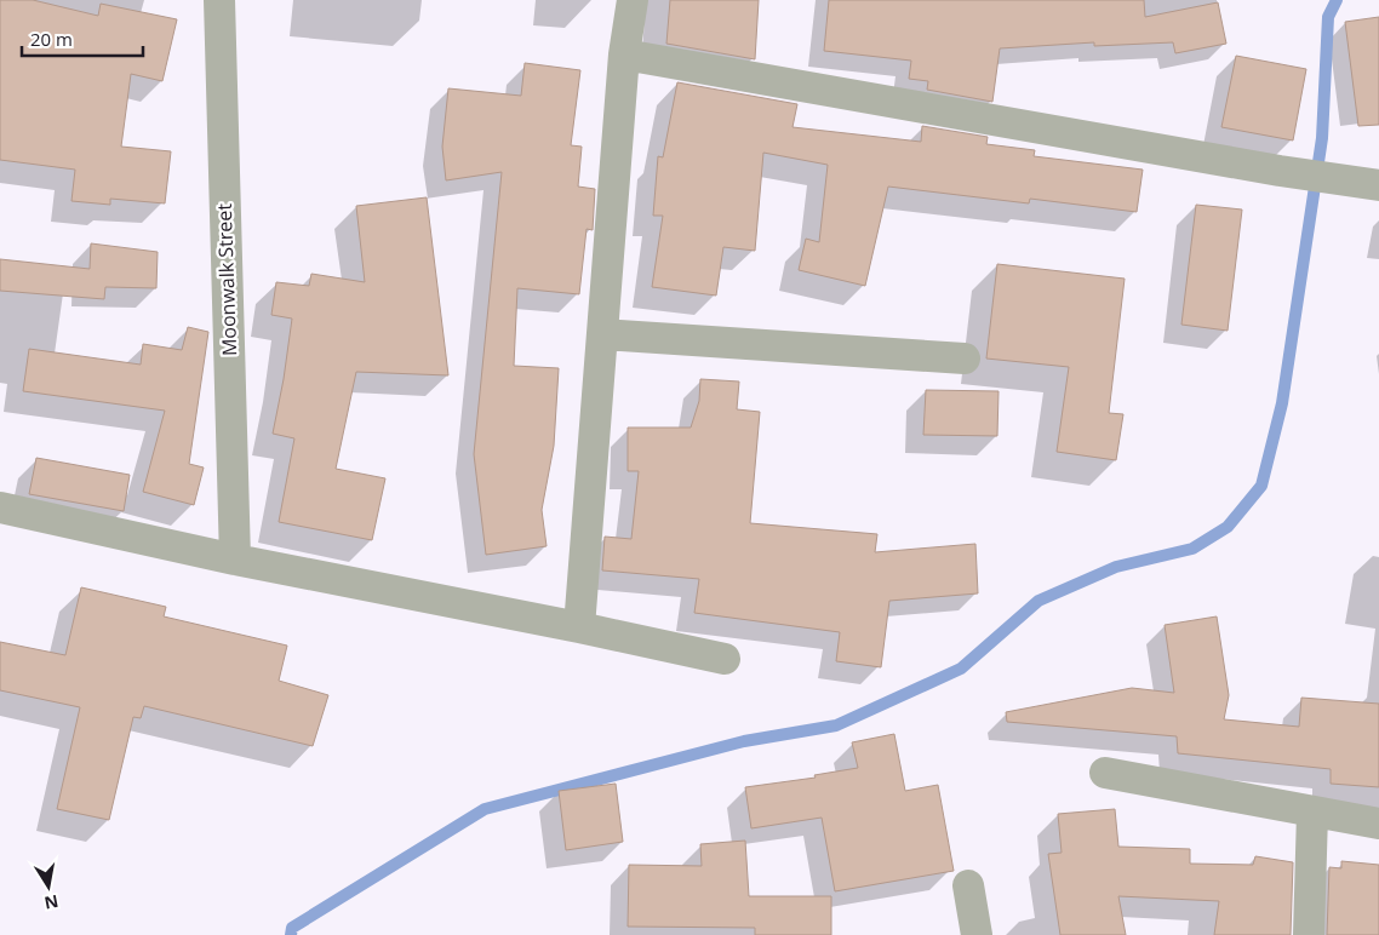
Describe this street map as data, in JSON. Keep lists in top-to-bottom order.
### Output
{
  "streets": {
    "street": ["Moonwalk Street"]
  },
  "scale_bar": "20 m",
  "north": "bottom"
}
